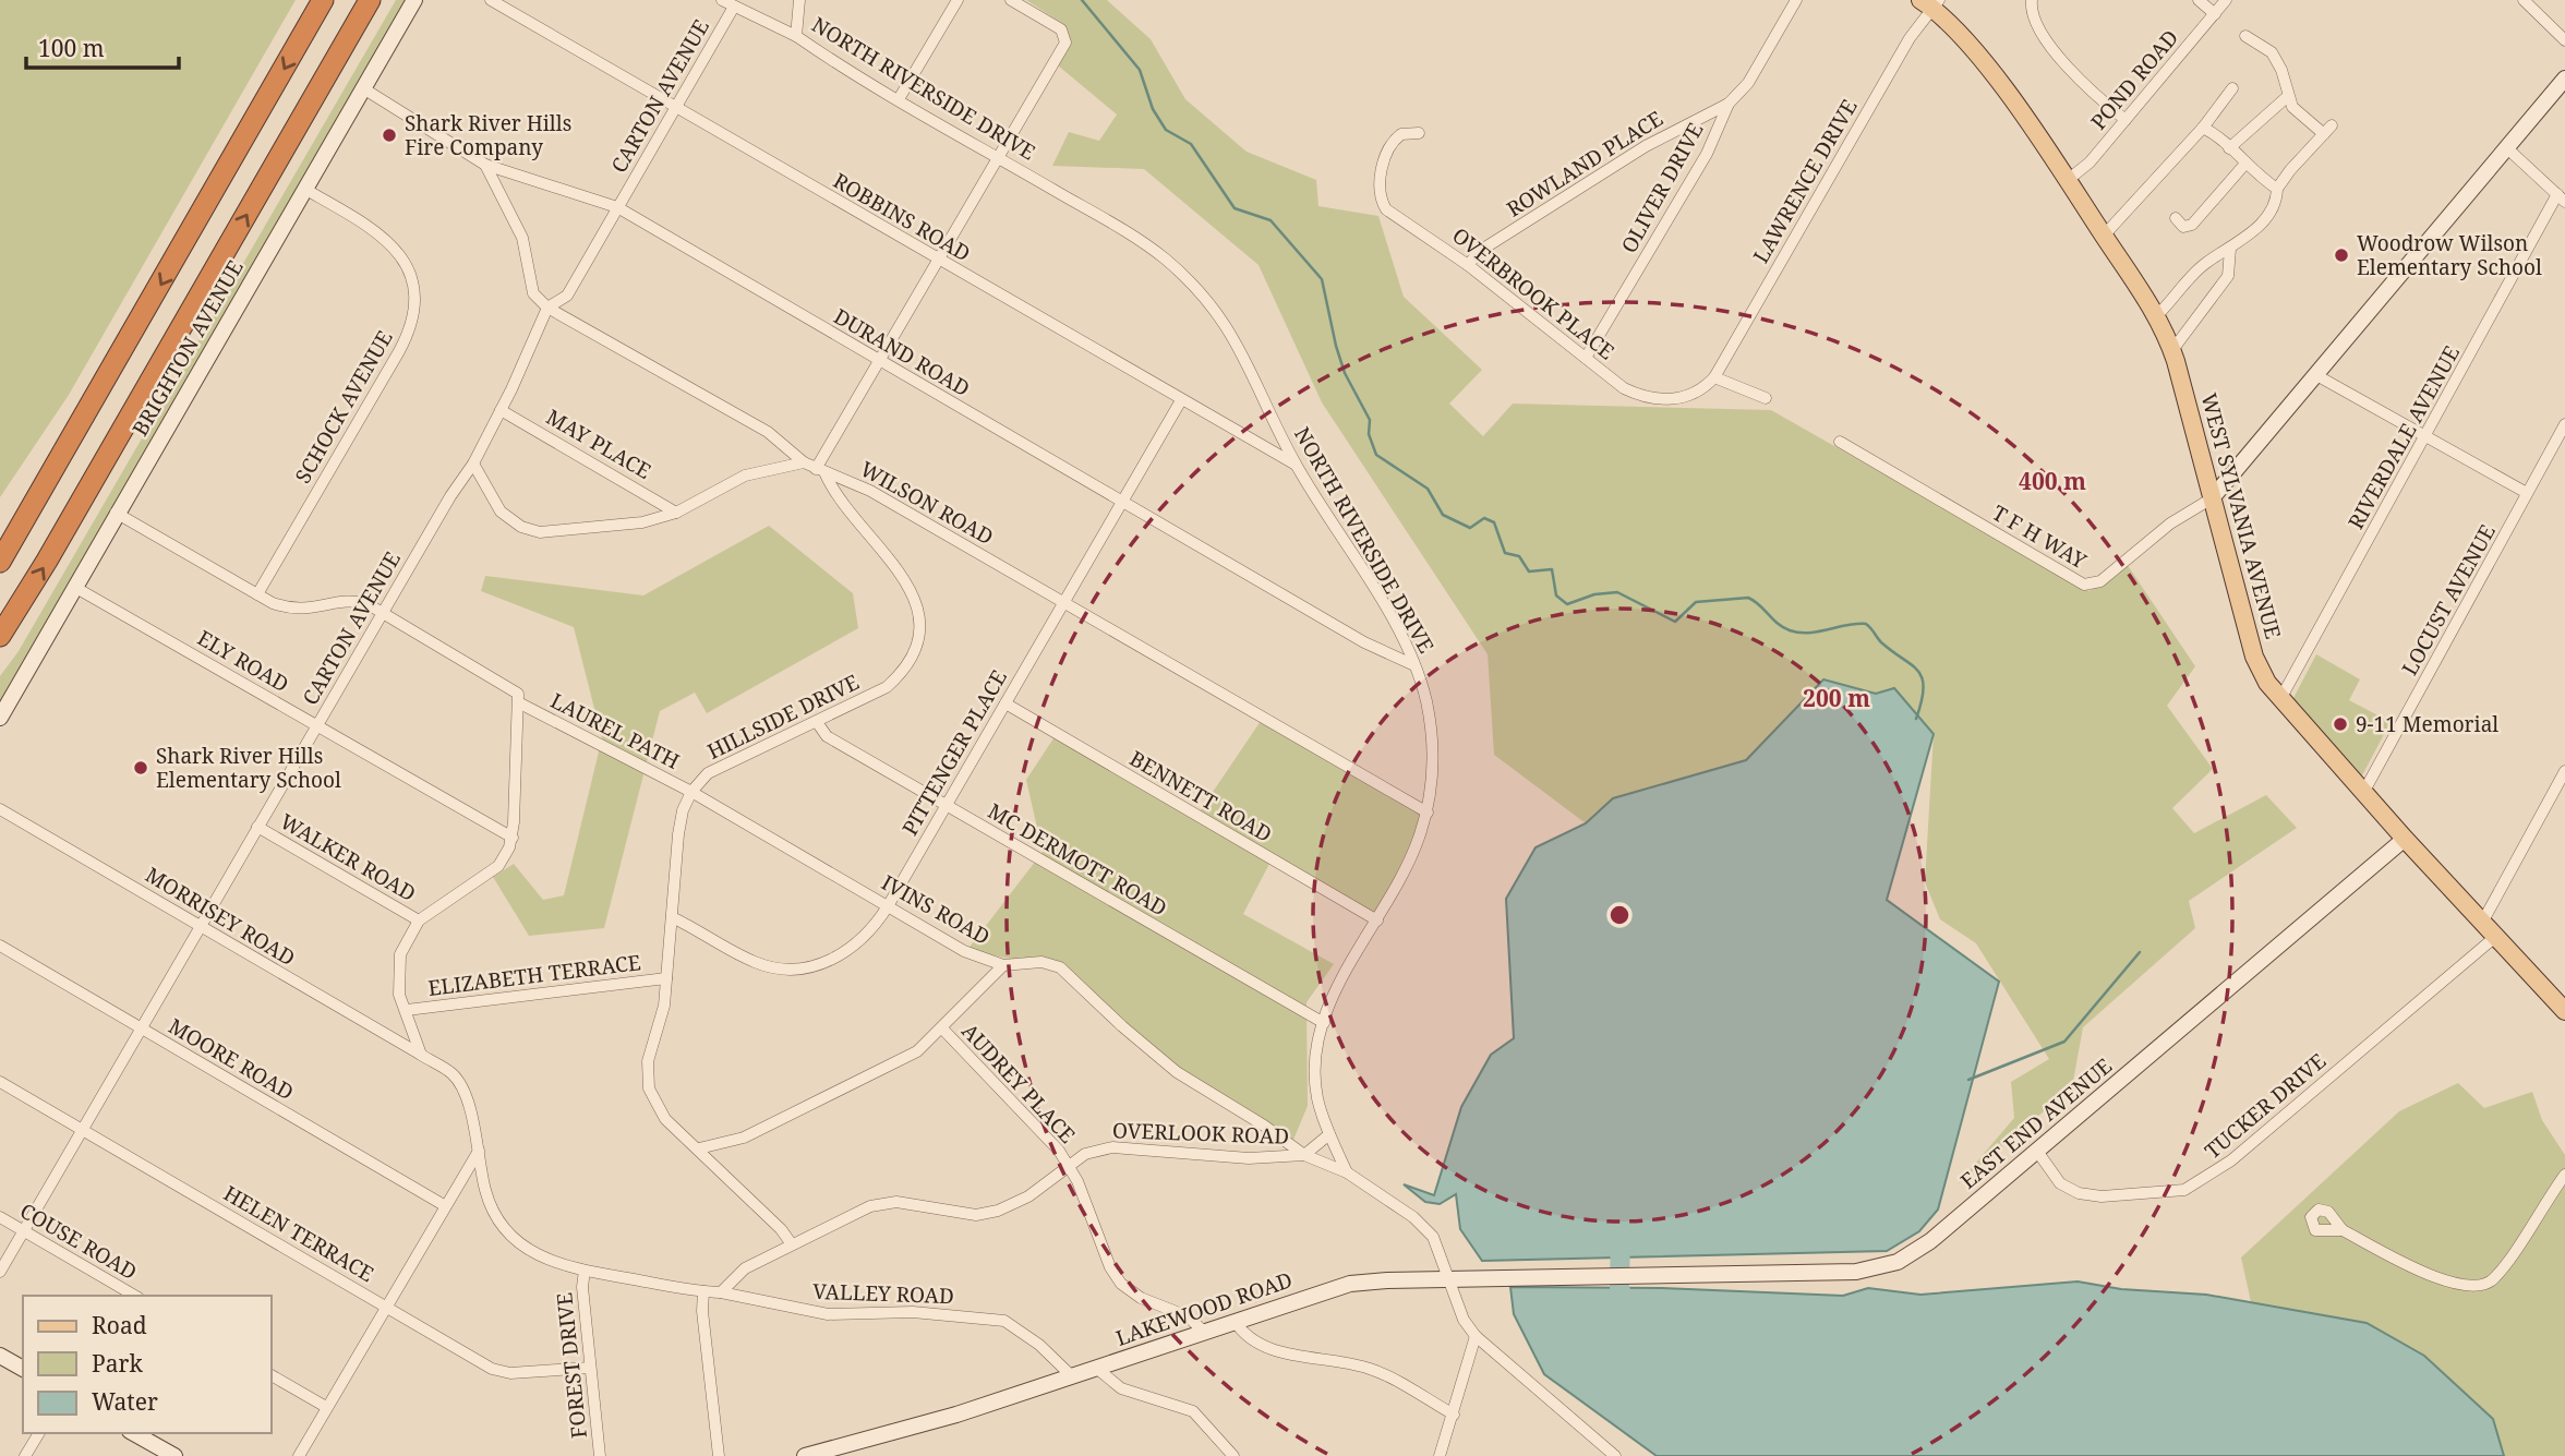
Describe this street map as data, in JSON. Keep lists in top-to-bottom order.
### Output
{
  "streets": {
    "main road": ["WEST SYLVANIA AVENUE"],
    "street": [
      "POND ROAD",
      "NORTH RIVERSIDE DRIVE",
      "CARTON AVENUE",
      "ROWLAND PLACE",
      "LAWRENCE DRIVE",
      "OLIVER DRIVE",
      "ROBBINS ROAD",
      "OVERBROOK PLACE",
      "BRIGHTON AVENUE",
      "DURAND ROAD",
      "SCHOCK AVENUE",
      "RIVERDALE AVENUE",
      "MAY PLACE",
      "WILSON ROAD",
      "T F H WAY",
      "LOCUST AVENUE",
      "ELY ROAD",
      "HILLSIDE DRIVE",
      "LAUREL PATH",
      "PITTENGER PLACE",
      "BENNETT ROAD",
      "WALKER ROAD",
      "MC DERMOTT ROAD",
      "IVINS ROAD",
      "MORRISEY ROAD",
      "ELIZABETH TERRACE",
      "MOORE ROAD",
      "AUDREY PLACE",
      "TUCKER DRIVE",
      "EAST END AVENUE",
      "OVERLOOK ROAD",
      "HELEN TERRACE",
      "COUSE ROAD",
      "VALLEY ROAD",
      "LAKEWOOD ROAD",
      "FOREST DRIVE"
    ]
  },
  "crossings": [
    ["POND ROAD", "WEST SYLVANIA AVENUE"],
    ["NORTH RIVERSIDE DRIVE", "ROBBINS ROAD"],
    ["NORTH RIVERSIDE DRIVE", "DURAND ROAD"],
    ["NORTH RIVERSIDE DRIVE", "WILSON ROAD"],
    ["NORTH RIVERSIDE DRIVE", "BENNETT ROAD"],
    ["NORTH RIVERSIDE DRIVE", "MC DERMOTT ROAD"],
    ["NORTH RIVERSIDE DRIVE", "IVINS ROAD"],
    ["NORTH RIVERSIDE DRIVE", "OVERLOOK ROAD"],
    ["CARTON AVENUE", "ROBBINS ROAD"],
    ["CARTON AVENUE", "DURAND ROAD"],
    ["CARTON AVENUE", "MAY PLACE"],
    ["CARTON AVENUE", "WILSON ROAD"],
    ["CARTON AVENUE", "ELY ROAD"],
    ["CARTON AVENUE", "LAUREL PATH"],
    ["CARTON AVENUE", "WALKER ROAD"],
    ["CARTON AVENUE", "MORRISEY ROAD"],
    ["CARTON AVENUE", "MOORE ROAD"],
    ["CARTON AVENUE", "HELEN TERRACE"],
    ["CARTON AVENUE", "COUSE ROAD"],
    ["ROWLAND PLACE", "OLIVER DRIVE"],
    ["ROWLAND PLACE", "OVERBROOK PLACE"],
    ["LAWRENCE DRIVE", "OVERBROOK PLACE"],
    ["LAWRENCE DRIVE", "WEST SYLVANIA AVENUE"],
    ["OLIVER DRIVE", "OVERBROOK PLACE"],
    ["ROBBINS ROAD", "PITTENGER PLACE"],
    ["BRIGHTON AVENUE", "DURAND ROAD"],
    ["BRIGHTON AVENUE", "SCHOCK AVENUE"],
    ["BRIGHTON AVENUE", "ELY ROAD"],
    ["BRIGHTON AVENUE", "LAUREL PATH"],
    ["DURAND ROAD", "PITTENGER PLACE"],
    ["SCHOCK AVENUE", "LAUREL PATH"],
    ["RIVERDALE AVENUE", "WEST SYLVANIA AVENUE"],
    ["WILSON ROAD", "HILLSIDE DRIVE"],
    ["WILSON ROAD", "PITTENGER PLACE"],
    ["WEST SYLVANIA AVENUE", "T F H WAY"],
    ["WEST SYLVANIA AVENUE", "LOCUST AVENUE"],
    ["WEST SYLVANIA AVENUE", "TUCKER DRIVE"],
    ["WEST SYLVANIA AVENUE", "EAST END AVENUE"],
    ["HILLSIDE DRIVE", "LAUREL PATH"],
    ["HILLSIDE DRIVE", "MC DERMOTT ROAD"],
    ["HILLSIDE DRIVE", "IVINS ROAD"],
    ["LAUREL PATH", "IVINS ROAD"],
    ["PITTENGER PLACE", "BENNETT ROAD"],
    ["PITTENGER PLACE", "MC DERMOTT ROAD"],
    ["PITTENGER PLACE", "IVINS ROAD"],
    ["IVINS ROAD", "OVERLOOK ROAD"],
    ["IVINS ROAD", "LAKEWOOD ROAD"],
    ["MORRISEY ROAD", "VALLEY ROAD"],
    ["MORRISEY ROAD", "FOREST DRIVE"],
    ["AUDREY PLACE", "OVERLOOK ROAD"],
    ["AUDREY PLACE", "LAKEWOOD ROAD"],
    ["TUCKER DRIVE", "EAST END AVENUE"],
    ["EAST END AVENUE", "LAKEWOOD ROAD"],
    ["OVERLOOK ROAD", "VALLEY ROAD"],
    ["HELEN TERRACE", "FOREST DRIVE"],
    ["VALLEY ROAD", "LAKEWOOD ROAD"],
    ["VALLEY ROAD", "FOREST DRIVE"]
  ],
  "places": [
    "Shark River Hills Fire Company",
    "Woodrow Wilson Elementary School",
    "9-11 Memorial",
    "Shark River Hills Elementary School"
  ],
  "legend": ["Road", "Park", "Water"],
  "scale_bar": "100 m",
  "rings": ["400 m", "200 m"]
}
